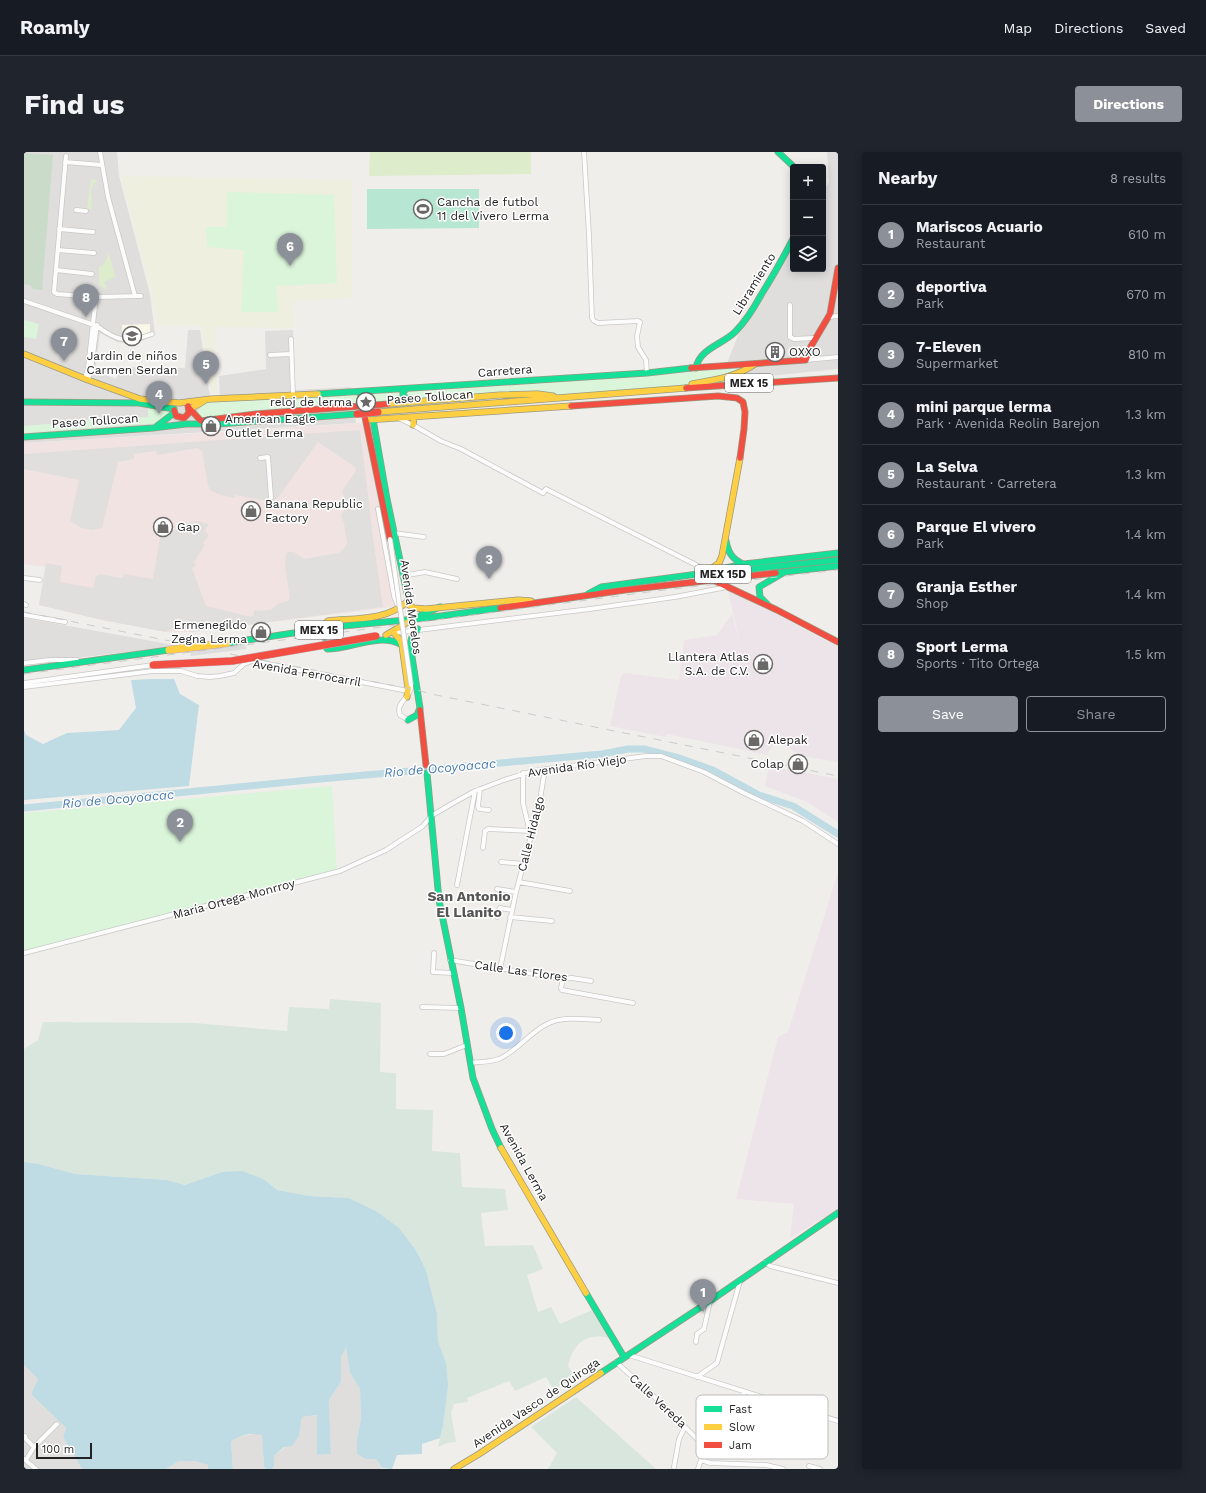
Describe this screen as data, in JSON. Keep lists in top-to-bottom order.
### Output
{
  "streets": {
    "main road": [
      "Libramiento",
      "Carretera",
      "MEX 15",
      "Paseo Tollocan",
      "MEX 15D",
      "Avenida Morelos",
      "Avenida Lerma",
      "Avenida Vasco de Quiroga"
    ],
    "street": [
      "Avenida Ferrocarril",
      "Avenida Río Viejo",
      "Calle Hidalgo",
      "María Ortega Monrroy",
      "Calle Las Flores",
      "Calle Vereda"
    ]
  },
  "crossings": [
    ["Libramiento", "Carretera"],
    ["Carretera", "Avenida Morelos"],
    ["MEX 15", "MEX 15D"],
    ["Avenida Morelos", "Avenida Ferrocarril"],
    ["Avenida Río Viejo", "Calle Hidalgo"],
    ["Avenida Río Viejo", "María Ortega Monrroy"],
    ["Avenida Río Viejo", "Avenida Lerma"],
    ["Calle Hidalgo", "Calle Las Flores"],
    ["María Ortega Monrroy", "Avenida Lerma"],
    ["Calle Las Flores", "Avenida Lerma"],
    ["Avenida Lerma", "Avenida Vasco de Quiroga"],
    ["Calle Vereda", "Avenida Vasco de Quiroga"]
  ],
  "districts": ["San Antonio El Llanito"],
  "water": ["Rio de Ocoyoacac"],
  "places": {
    "sports": ["Cancha de futbol 11 del Vivero Lerma"],
    "school or university": ["Jardin de niños Carmen Serdan"],
    "building": ["OXXO"],
    "place": ["reloj de lerma"],
    "shop": [
      "American Eagle Outlet Lerma",
      "Banana Republic Factory",
      "Gap",
      "Ermenegildo Zegna Lerma",
      "Llantera Atlas S.A. de C.V.",
      "Alepak",
      "Colap"
    ]
  },
  "legend": ["Fast", "Slow", "Jam"],
  "scale_bar": "100 m",
  "page": {
    "header": "Roamly",
    "nav": ["Map", "Directions", "Saved"],
    "buttons": [
      "Directions",
      ["Save", "Share"]
    ],
    "title": "Find us",
    "heading": ["Nearby", "8 results"],
    "map_buttons": ["+", "−"],
    "list": [
      {
        "mark": "1",
        "name": "Mariscos Acuario",
        "note": "Restaurant",
        "value": "610 m"
      },
      {
        "mark": "2",
        "name": "deportiva",
        "note": "Park",
        "value": "670 m"
      },
      {
        "mark": "3",
        "name": "7-Eleven",
        "note": "Supermarket",
        "value": "810 m"
      },
      {
        "mark": "4",
        "name": "mini parque lerma",
        "note": "Park · Avenida Reolin Barejon",
        "value": "1.3 km"
      },
      {
        "mark": "5",
        "name": "La Selva",
        "note": "Restaurant · Carretera",
        "value": "1.3 km"
      },
      {
        "mark": "6",
        "name": "Parque El vivero",
        "note": "Park",
        "value": "1.4 km"
      },
      {
        "mark": "7",
        "name": "Granja Esther",
        "note": "Shop",
        "value": "1.4 km"
      },
      {
        "mark": "8",
        "name": "Sport Lerma",
        "note": "Sports · Tito Ortega",
        "value": "1.5 km"
      }
    ],
    "pins": [
      "6",
      "8",
      "7",
      "5",
      "4",
      "3",
      "2",
      "1"
    ],
    "scale": "100 m"
  }
}
